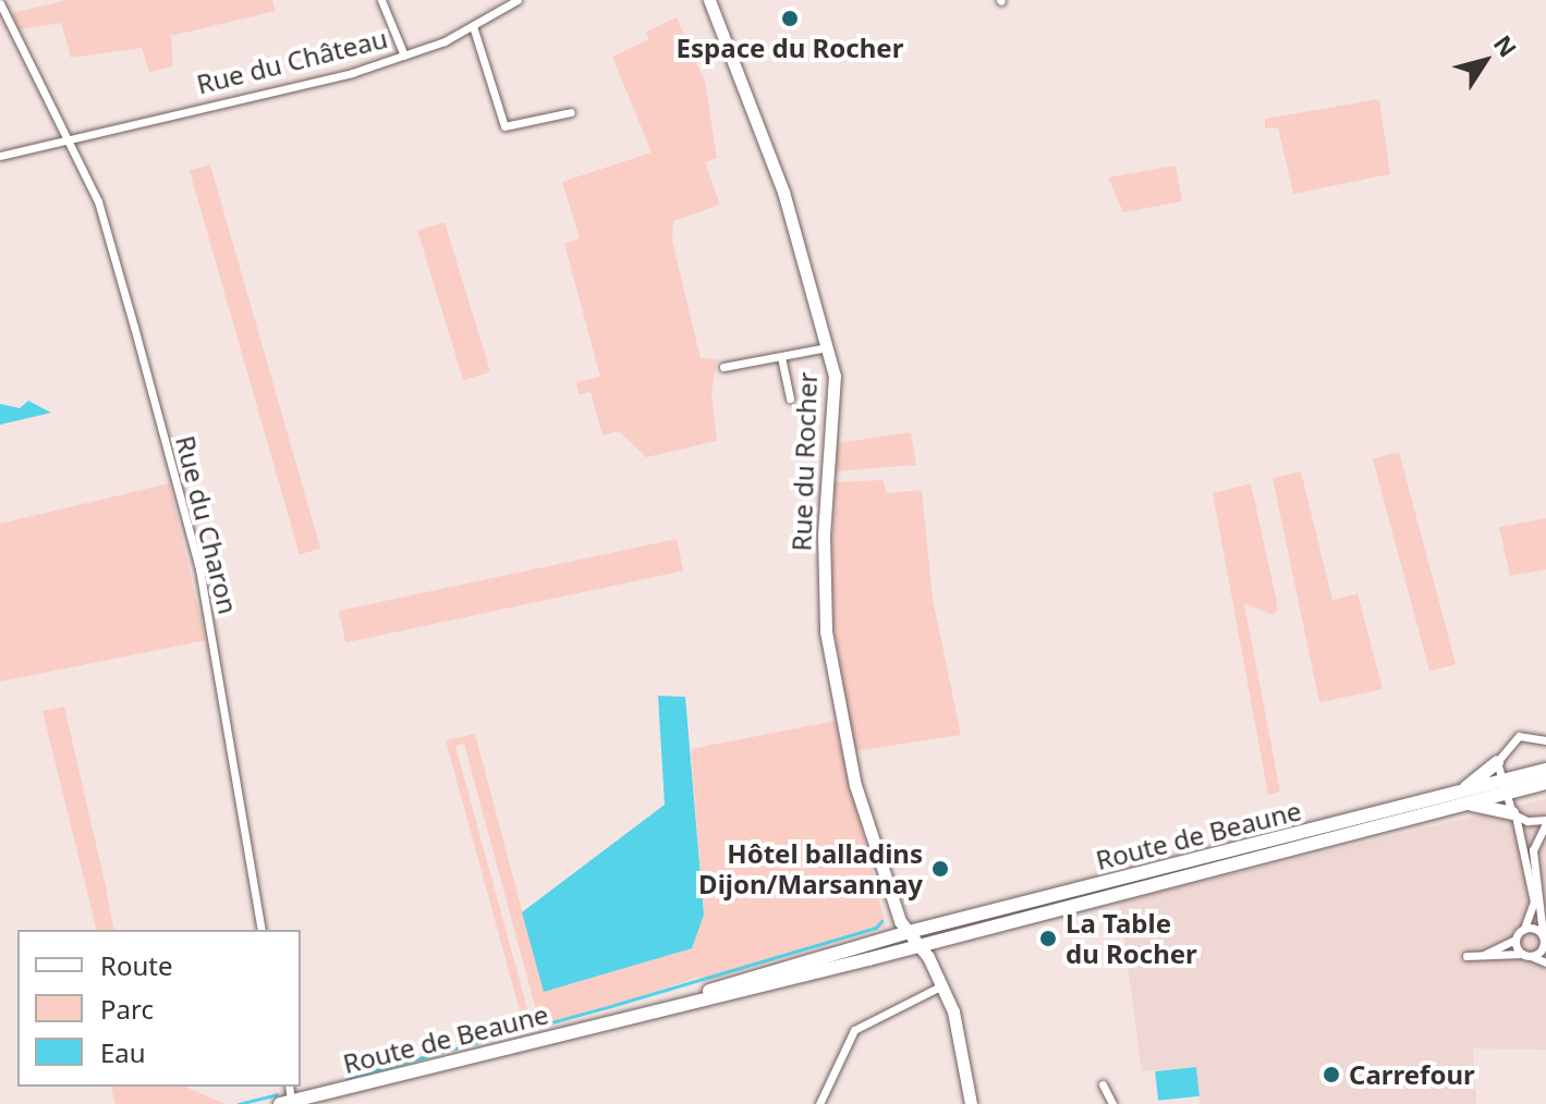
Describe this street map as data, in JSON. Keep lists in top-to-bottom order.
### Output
{
  "streets": {
    "main road": ["Rue du Rocher", "Route de Beaune"],
    "street": ["Rue du Château", "Rue du Charon"]
  },
  "crossings": [
    ["Rue du Château", "Rue du Charon"],
    ["Rue du Rocher", "Route de Beaune"]
  ],
  "places": [
    "Espace du Rocher",
    "Hôtel balladins Dijon/Marsannay",
    "La Table du Rocher",
    "Carrefour"
  ],
  "legend": ["Route", "Parc", "Eau"],
  "north": "top right"
}
